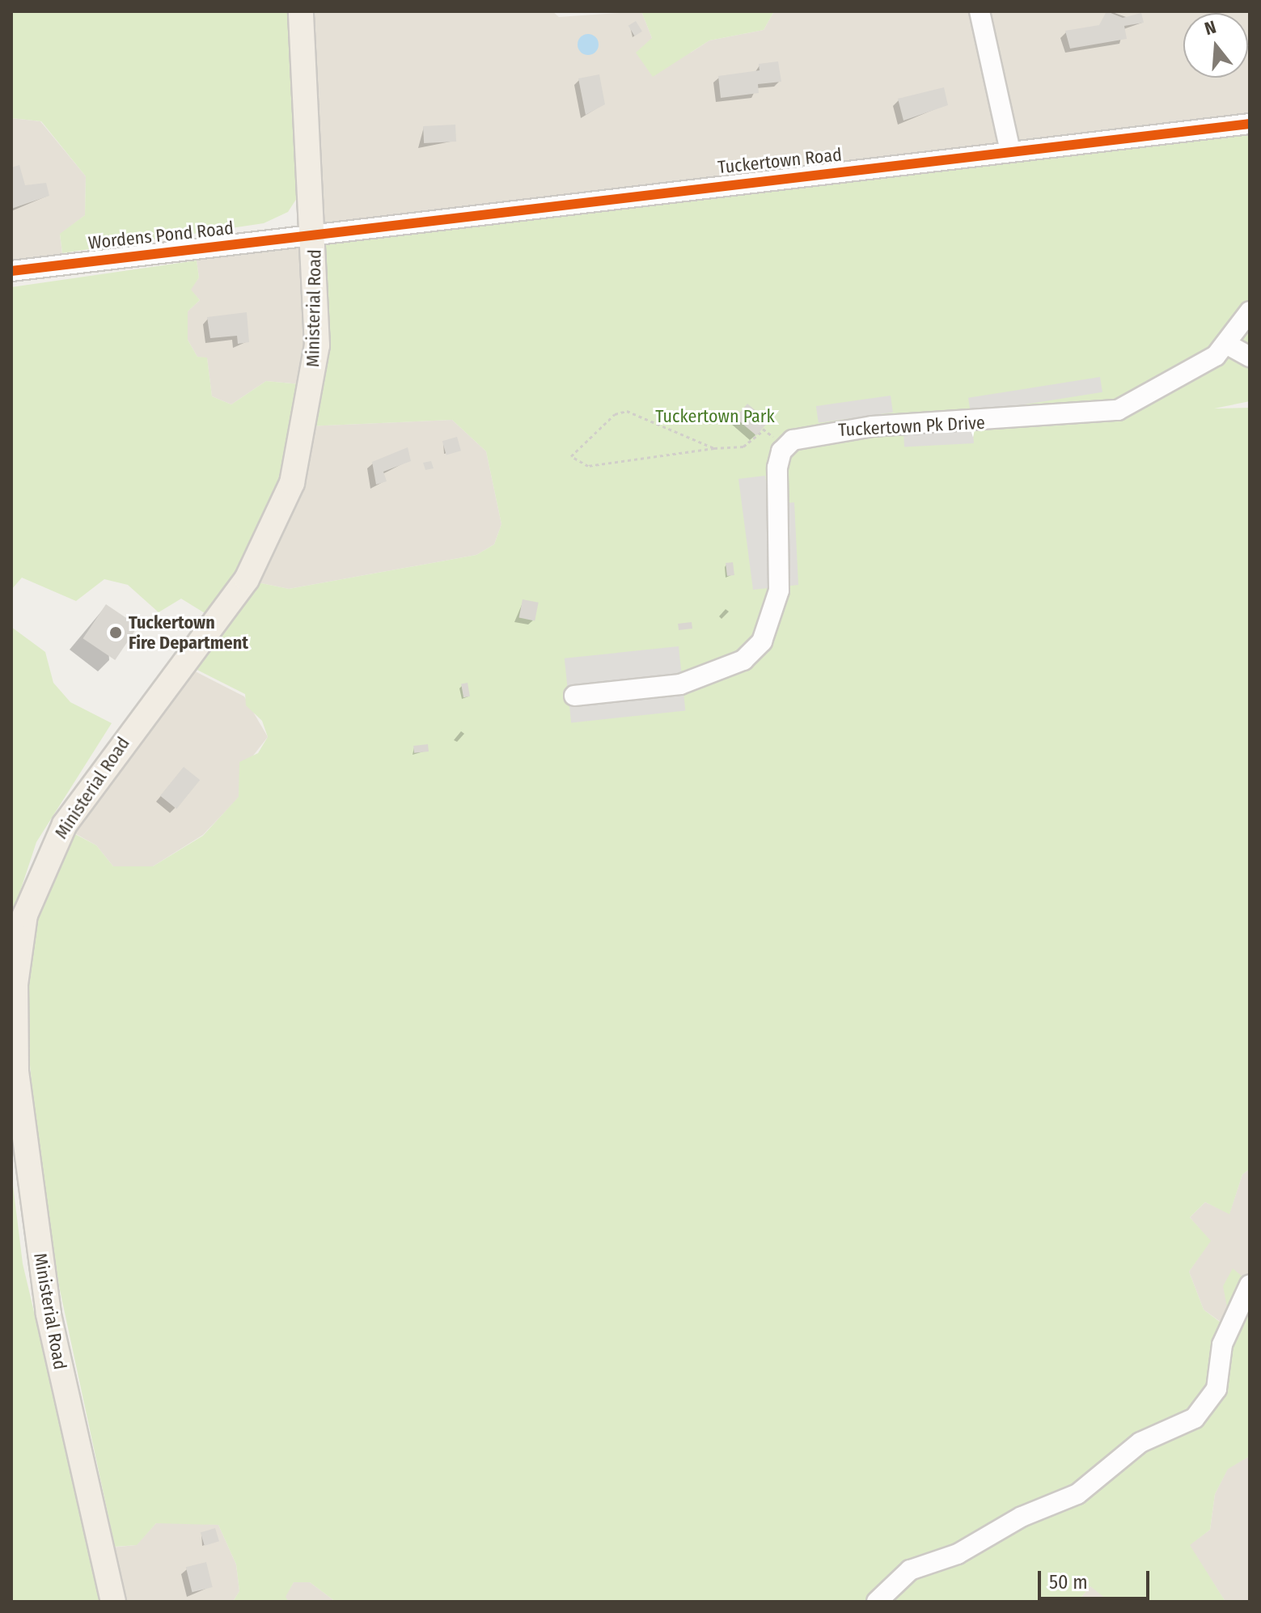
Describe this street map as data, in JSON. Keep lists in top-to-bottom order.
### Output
{
  "streets": {
    "main road": ["Ministerial Road"],
    "street": ["Tuckertown Road", "Wordens Pond Road", "Tuckertown Pk Drive"]
  },
  "crossings": [
    ["Tuckertown Road", "Wordens Pond Road"],
    ["Tuckertown Road", "Ministerial Road"],
    ["Wordens Pond Road", "Ministerial Road"]
  ],
  "parks": ["Tuckertown Park"],
  "places": ["Tuckertown Fire Department"],
  "scale_bar": "50 m",
  "north": "top"
}
